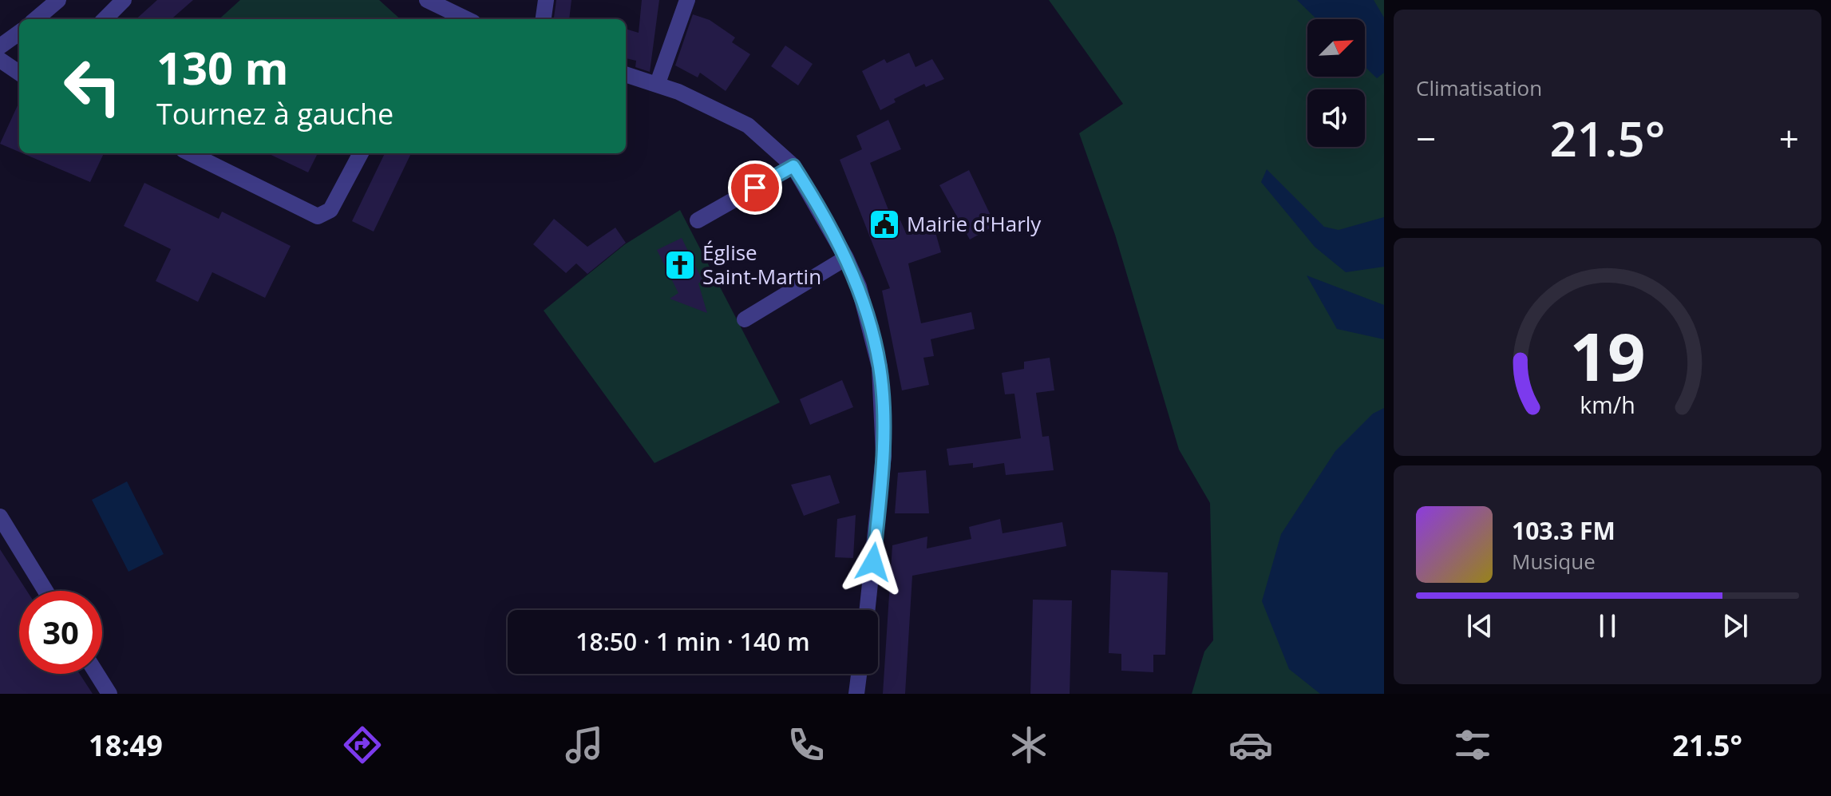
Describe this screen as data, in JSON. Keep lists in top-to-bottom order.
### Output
{
  "places": {
    "public building": ["Mairie d'Harly"],
    "church": ["Église Saint-Martin"]
  },
  "north": "top right",
  "page": {
    "tile": "Climatisation",
    "turn": ["130 m", "Tournez à gauche"],
    "heat": ["−", "21.5°", "+"],
    "song": ["103.3 FM", "Musique"],
    "limit": "30",
    "trip": "18:50 · 1 min · 140 m",
    "tabs": ["18:49", "21.5°"],
    "gauge": ["19", "km/h"]
  }
}
